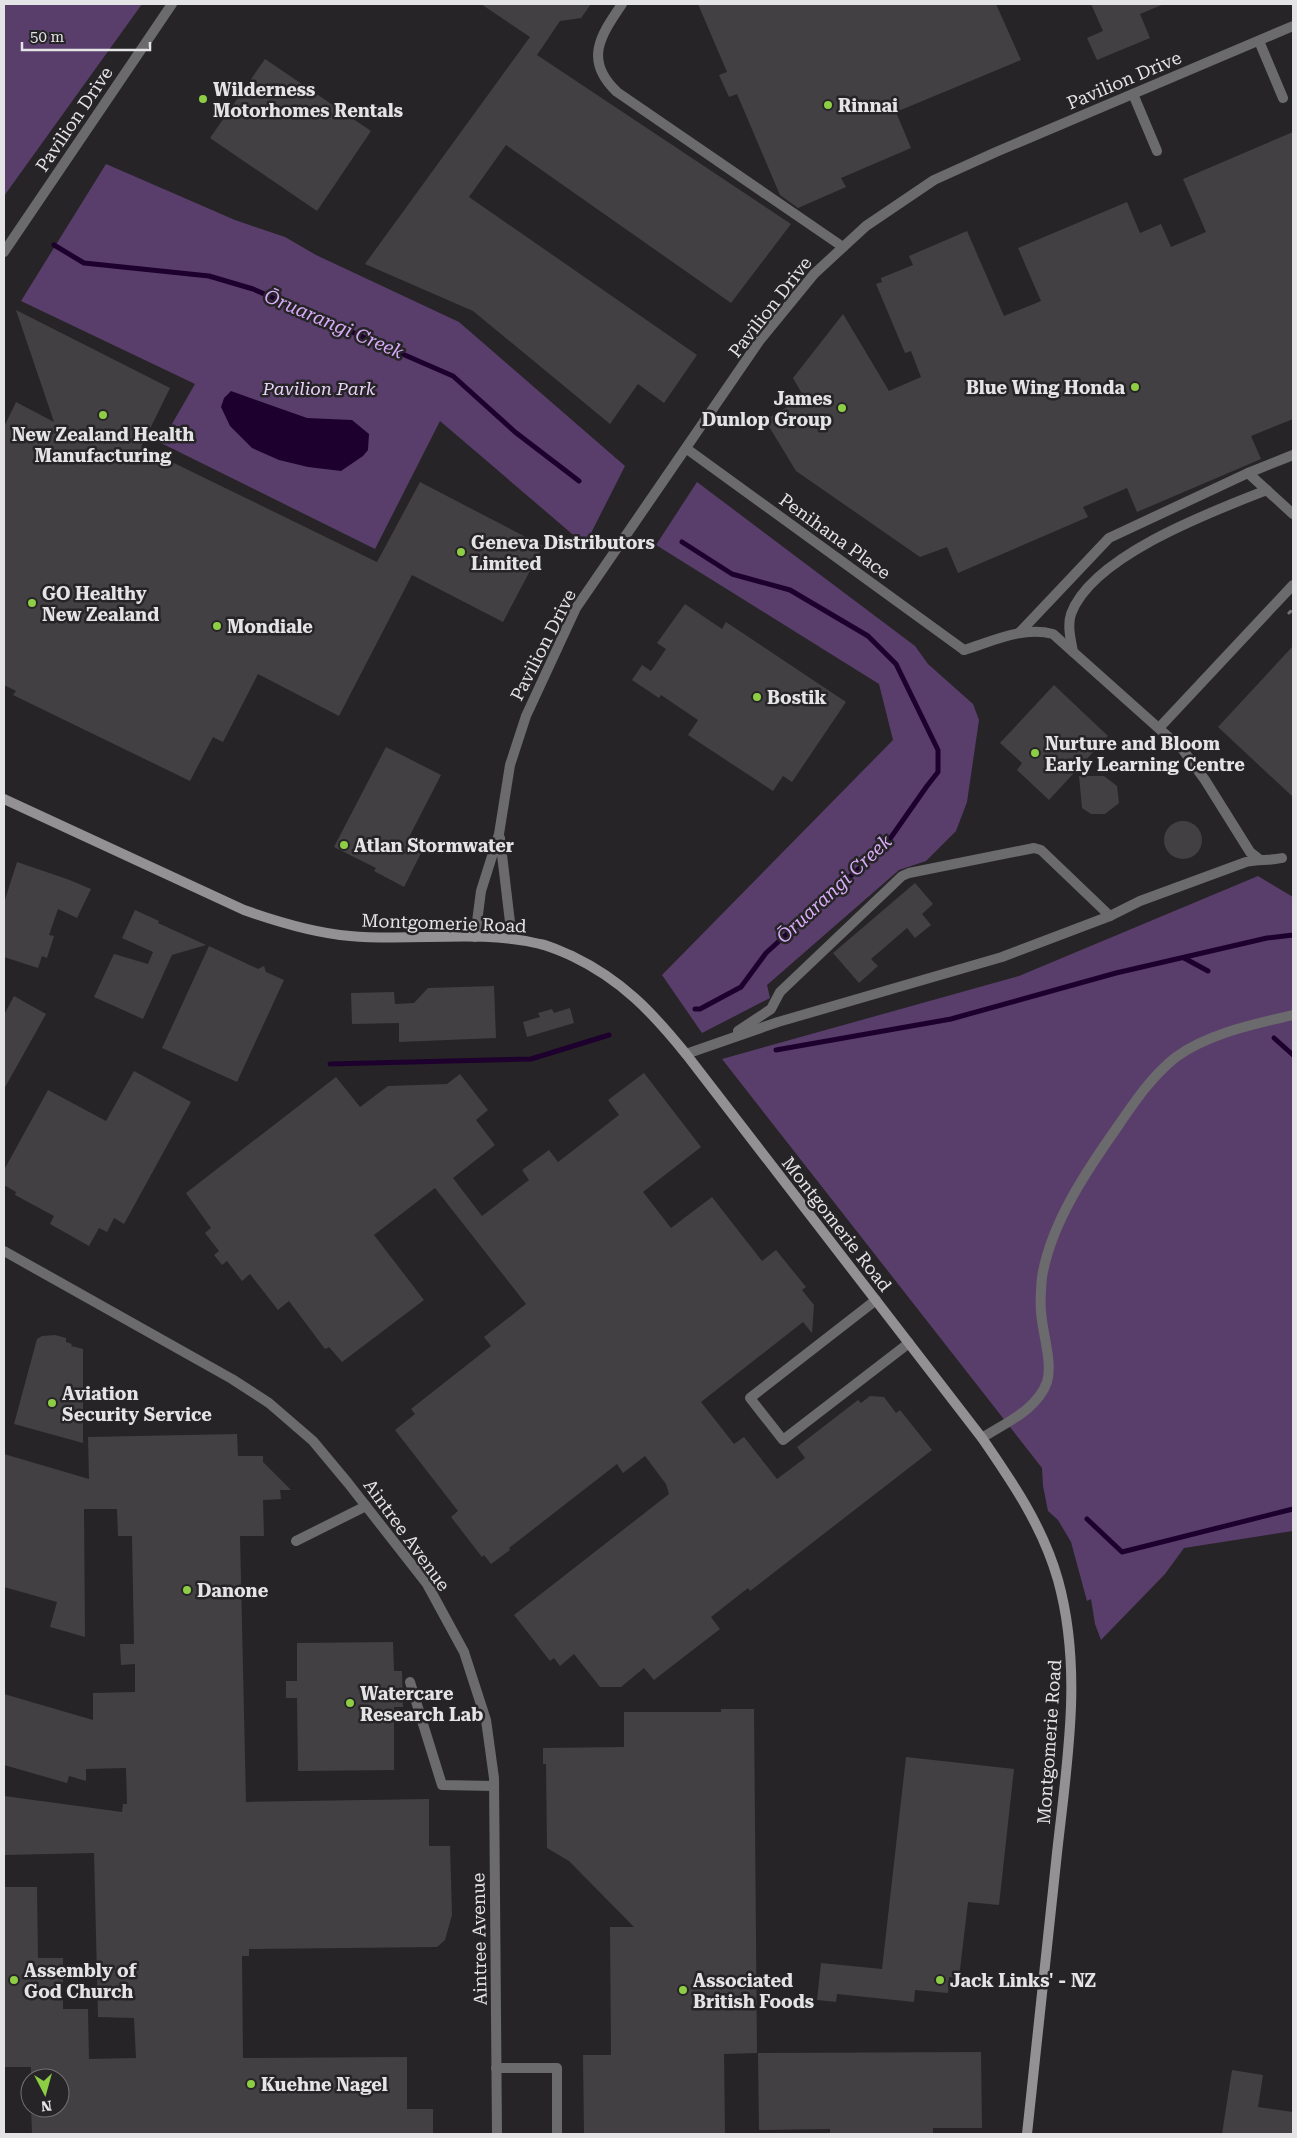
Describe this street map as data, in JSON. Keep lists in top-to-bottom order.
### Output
{
  "streets": {
    "street": [
      "Pavilion Drive",
      "Penihana Place",
      "Montgomerie Road",
      "Aintree Avenue"
    ]
  },
  "crossings": [
    ["Pavilion Drive", "Penihana Place"],
    ["Pavilion Drive", "Montgomerie Road"]
  ],
  "water": ["Ōruarangi Creek"],
  "parks": ["Pavilion Park"],
  "places": [
    "Wilderness Motorhomes Rentals",
    "Rinnai",
    "Blue Wing Honda",
    "James Dunlop Group",
    "New Zealand Health Manufacturing",
    "Geneva Distributors Limited",
    "GO Healthy New Zealand",
    "Mondiale",
    "Bostik",
    "Nurture and Bloom Early Learning Centre",
    "Atlan Stormwater",
    "Aviation Security Service",
    "Danone",
    "Watercare Research Lab",
    "Assembly of God Church",
    "Jack Links' - NZ",
    "Associated British Foods",
    "Kuehne Nagel"
  ],
  "scale_bar": "50 m",
  "north": "bottom"
}
